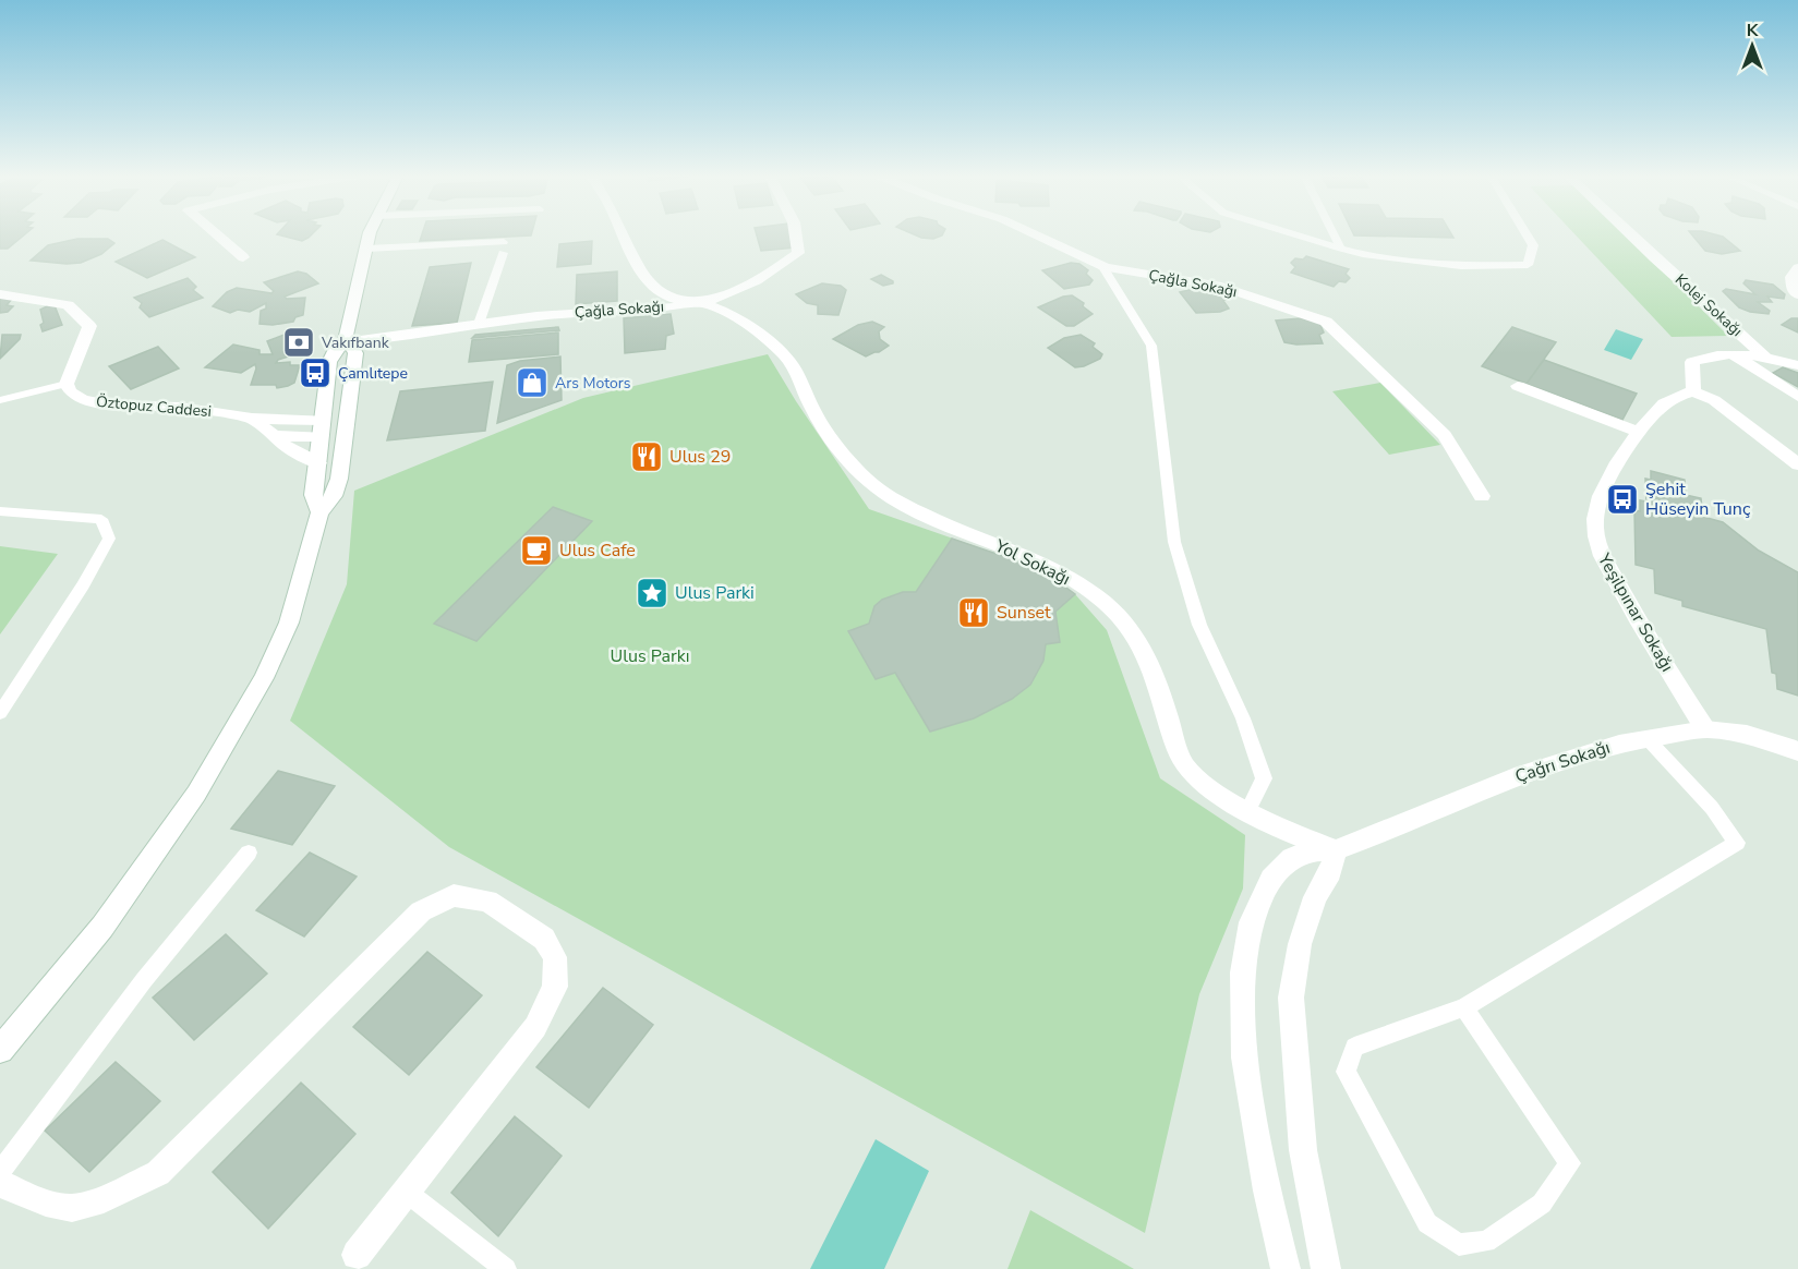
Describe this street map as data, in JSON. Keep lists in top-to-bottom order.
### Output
{
  "streets": {
    "street": [
      "Çağla Sokağı",
      "Kolej Sokağı",
      "Öztopuz Caddesi",
      "Yol Sokağı",
      "Yeşilpınar Sokağı",
      "Çağrı Sokağı"
    ]
  },
  "crossings": [
    ["Çağla Sokağı", "Yol Sokağı"],
    ["Yol Sokağı", "Çağrı Sokağı"],
    ["Yeşilpınar Sokağı", "Çağrı Sokağı"]
  ],
  "parks": ["Ulus Parkı"],
  "places": {
    "bank": ["Vakıfbank"],
    "bus stop": ["Çamlıtepe", "Şehit Hüseyin Tunç"],
    "shop": ["Ars Motors"],
    "restaurant": ["Ulus 29", "Sunset"],
    "cafe": ["Ulus Cafe"],
    "place": ["Ulus Parki"]
  },
  "north": "top"
}
